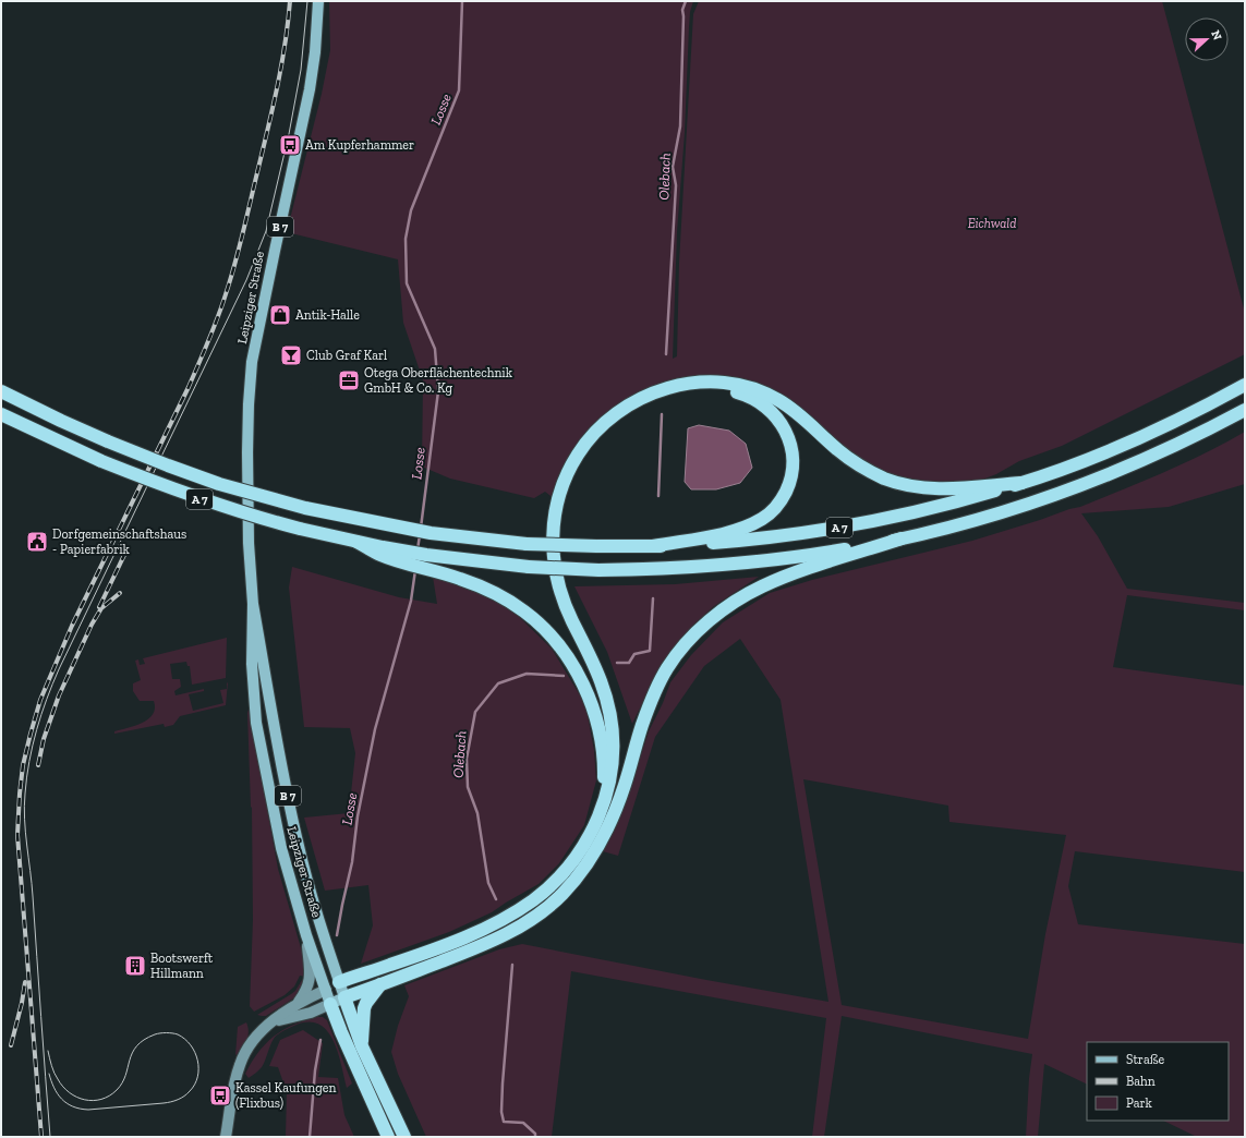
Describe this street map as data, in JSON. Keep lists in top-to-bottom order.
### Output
{
  "streets": {
    "highway": ["B 7", "A 7"],
    "main road": ["Leipziger Straße"]
  },
  "crossings": [
    ["B 7", "Leipziger Straße"]
  ],
  "water": ["Losse", "Olebach"],
  "parks": ["Eichwald"],
  "places": {
    "bus stop": ["Am Kupferhammer", "Kassel Kaufungen (Flixbus)"],
    "shop": ["Antik-Halle"],
    "bar": ["Club Graf Karl"],
    "office": ["Otega Oberflächentechnik GmbH & Co. Kg"],
    "public building": ["Dorfgemeinschaftshaus - Papierfabrik"],
    "building": ["Bootswerft Hillmann"]
  },
  "legend": ["Straße", "Bahn", "Park"],
  "north": "right"
}
